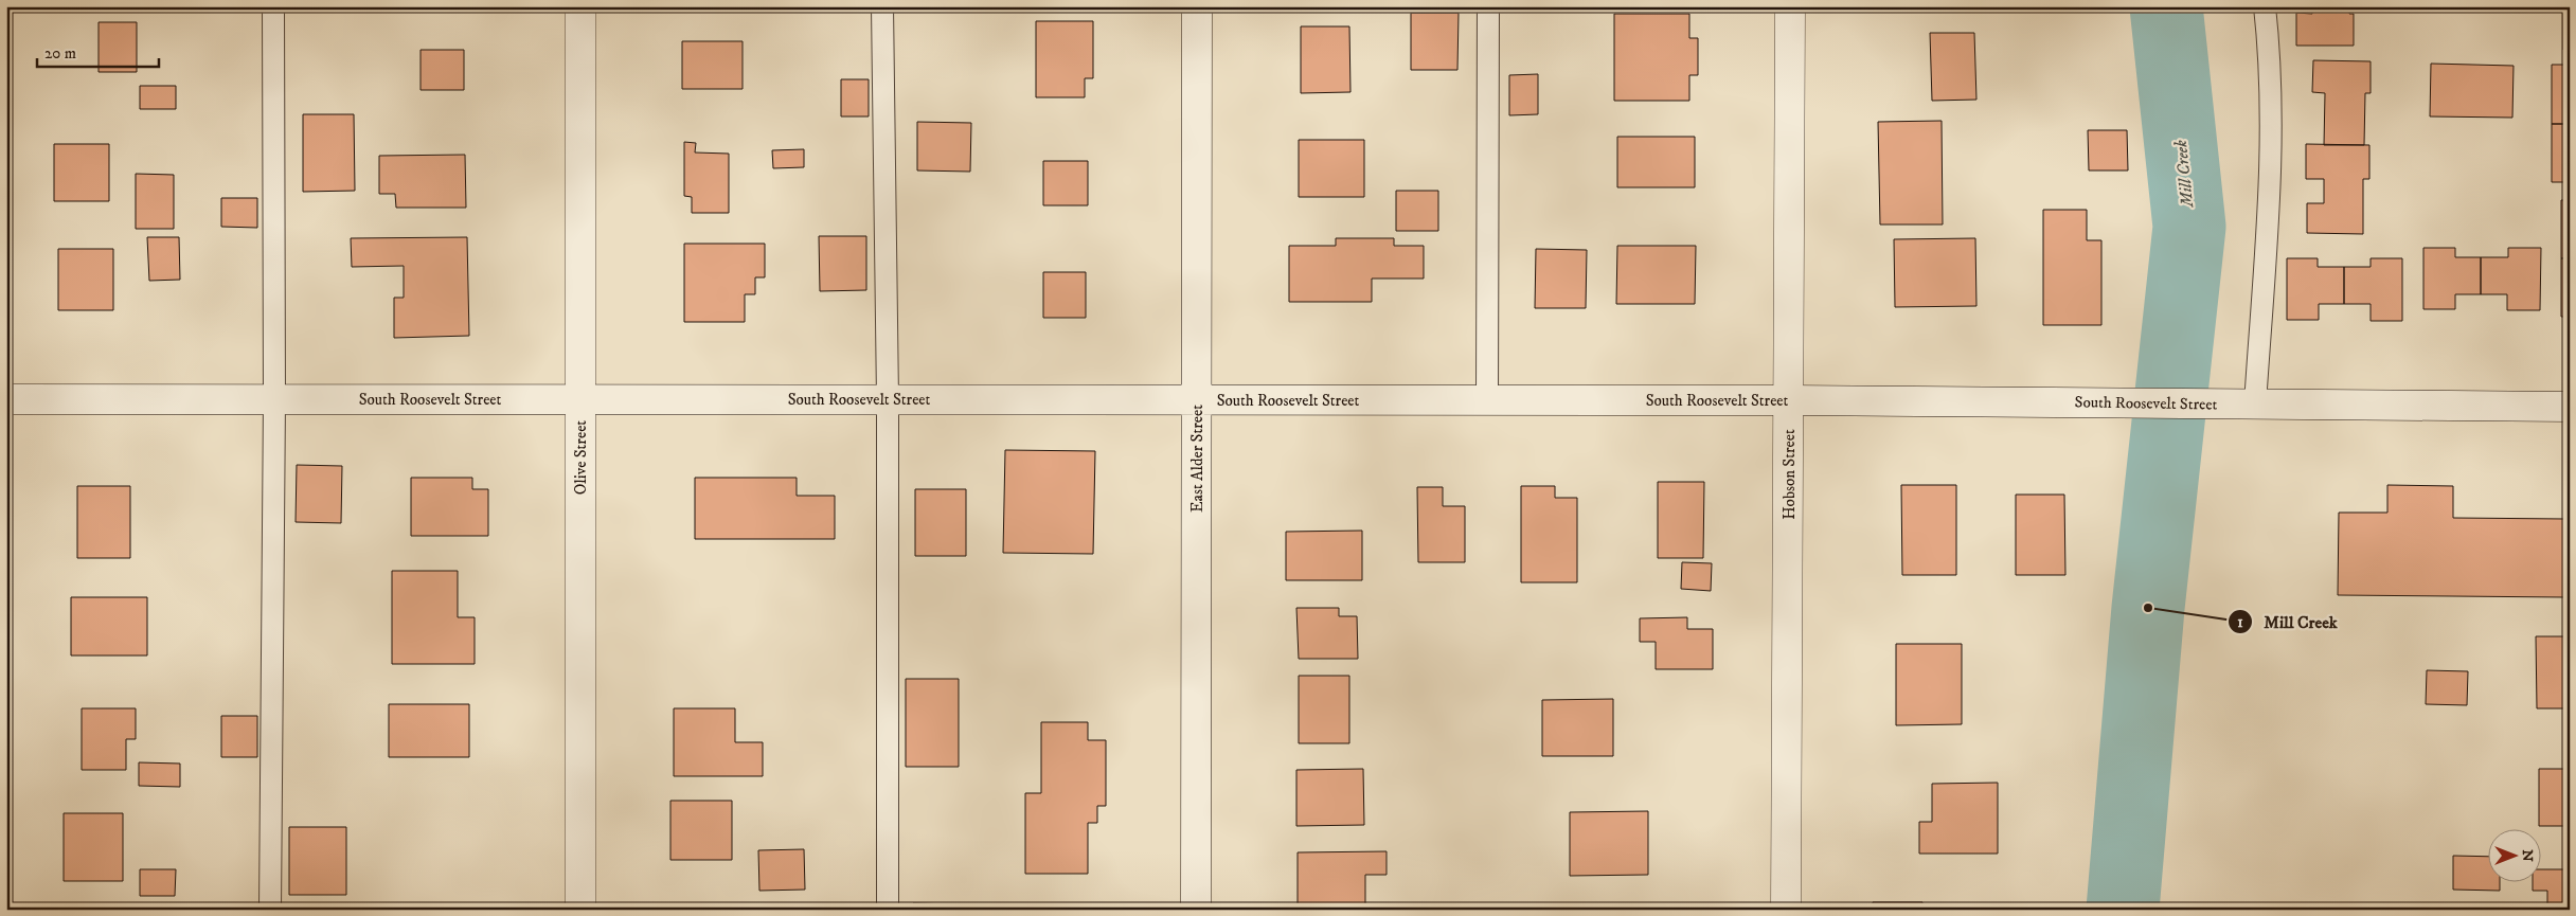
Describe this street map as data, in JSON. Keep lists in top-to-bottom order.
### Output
{
  "streets": {
    "main road": [
      "South Roosevelt Street",
      "Olive Street",
      "East Alder Street",
      "Hobson Street"
    ]
  },
  "crossings": [
    ["South Roosevelt Street", "Olive Street"],
    ["South Roosevelt Street", "East Alder Street"],
    ["South Roosevelt Street", "Hobson Street"]
  ],
  "water": ["Mill Creek"],
  "places": ["Mill Creek"],
  "scale_bar": "20 m",
  "north": "right"
}
